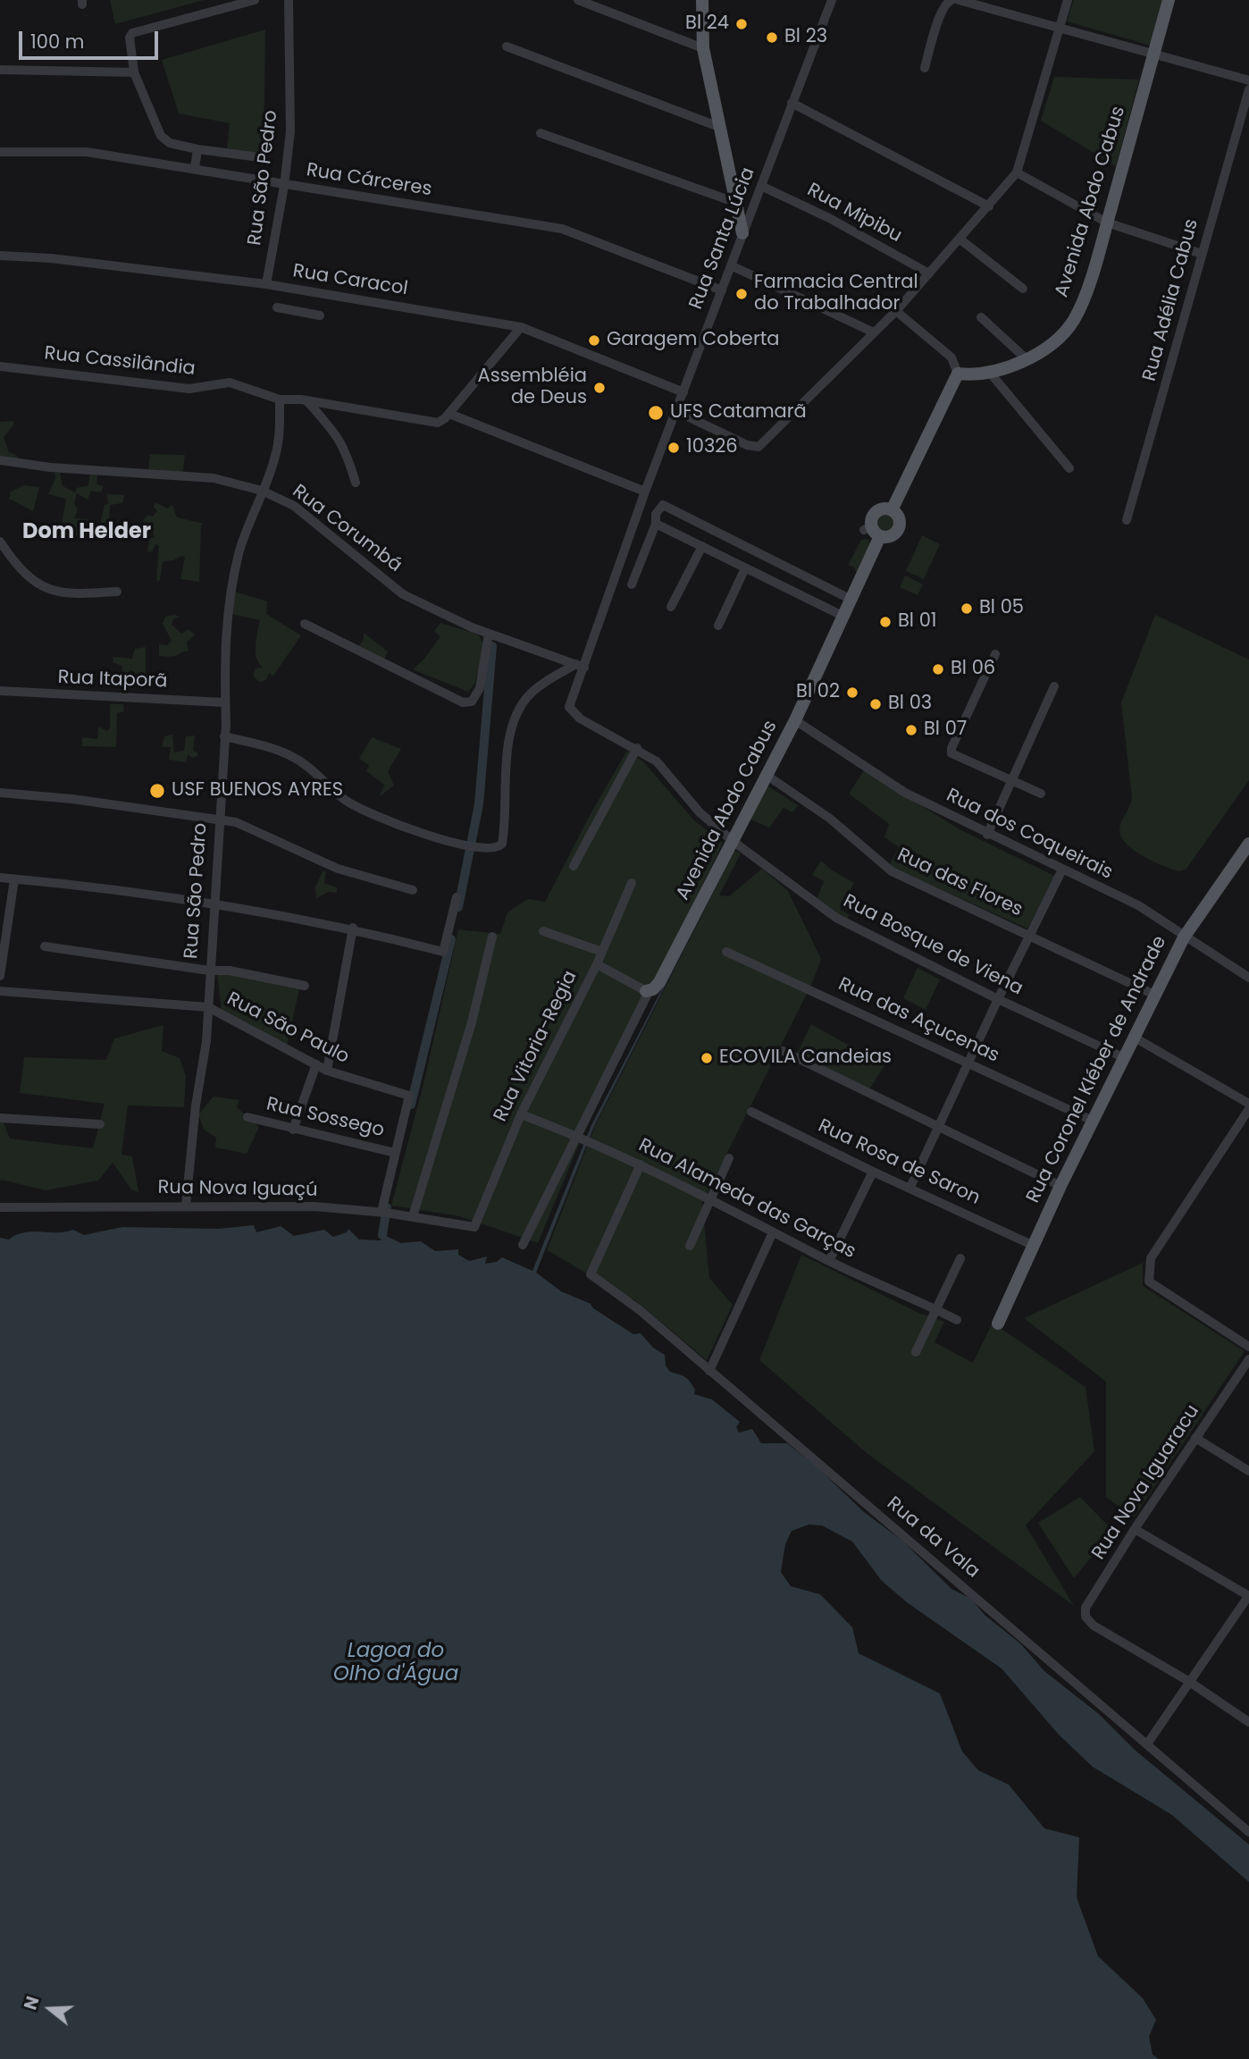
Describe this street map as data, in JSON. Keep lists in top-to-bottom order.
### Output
{
  "streets": {
    "main road": ["Avenida Abdo Cabus", "Rua Coronel Kléber de Andrade"],
    "street": [
      "Rua São Pedro",
      "Rua Cárceres",
      "Rua Mipibu",
      "Rua Santa Lúcia",
      "Rua Caracol",
      "Rua Adélia Cabus",
      "Rua Cassilândia",
      "Rua Corumbá",
      "Rua Itaporã",
      "Rua dos Coqueirais",
      "Rua das Flores",
      "Rua Bosque de Viena",
      "Rua das Açucenas",
      "Rua São Paulo",
      "Rua Vitoria-Regia",
      "Rua Sossego",
      "Rua Rosa de Saron",
      "Rua Nova Iguaçú",
      "Rua Alameda das Garças",
      "Rua Nova Iguaracu",
      "Rua da Vala"
    ]
  },
  "crossings": [
    ["Rua São Pedro", "Rua Cárceres"],
    ["Rua São Pedro", "Rua Caracol"],
    ["Rua São Pedro", "Rua Cassilândia"],
    ["Rua São Pedro", "Rua Corumbá"],
    ["Rua São Pedro", "Rua Itaporã"],
    ["Rua São Pedro", "Rua São Paulo"],
    ["Rua São Pedro", "Rua Nova Iguaçú"],
    ["Rua Cárceres", "Rua Santa Lúcia"],
    ["Avenida Abdo Cabus", "Rua dos Coqueirais"],
    ["Avenida Abdo Cabus", "Rua das Flores"],
    ["Avenida Abdo Cabus", "Rua Bosque de Viena"],
    ["Rua Mipibu", "Rua Santa Lúcia"],
    ["Rua Santa Lúcia", "Rua Caracol"],
    ["Rua Santa Lúcia", "Rua Corumbá"],
    ["Rua Santa Lúcia", "Rua Bosque de Viena"],
    ["Rua Corumbá", "Rua Bosque de Viena"],
    ["Rua dos Coqueirais", "Rua Coronel Kléber de Andrade"],
    ["Rua das Flores", "Rua Coronel Kléber de Andrade"],
    ["Rua Bosque de Viena", "Rua Coronel Kléber de Andrade"],
    ["Rua das Açucenas", "Rua Coronel Kléber de Andrade"],
    ["Rua São Paulo", "Rua Sossego"],
    ["Rua Vitoria-Regia", "Rua Nova Iguaçú"],
    ["Rua Vitoria-Regia", "Rua Alameda das Garças"],
    ["Rua Coronel Kléber de Andrade", "Rua Rosa de Saron"],
    ["Rua Alameda das Garças", "Rua da Vala"]
  ],
  "districts": ["Dom Helder"],
  "water": ["Lagoa do Olho d'Água"],
  "places": [
    "Bl 24",
    "Bl 23",
    "Farmacia Central do Trabalhador",
    "Garagem Coberta",
    "Assembléia de Deus",
    "UFS Catamarã",
    "10326",
    "Bl 05",
    "Bl 01",
    "Bl 06",
    "Bl 02",
    "Bl 03",
    "Bl 07",
    "USF BUENOS AYRES",
    "ECOVILA Candeias"
  ],
  "scale_bar": "100 m",
  "north": "left"
}
